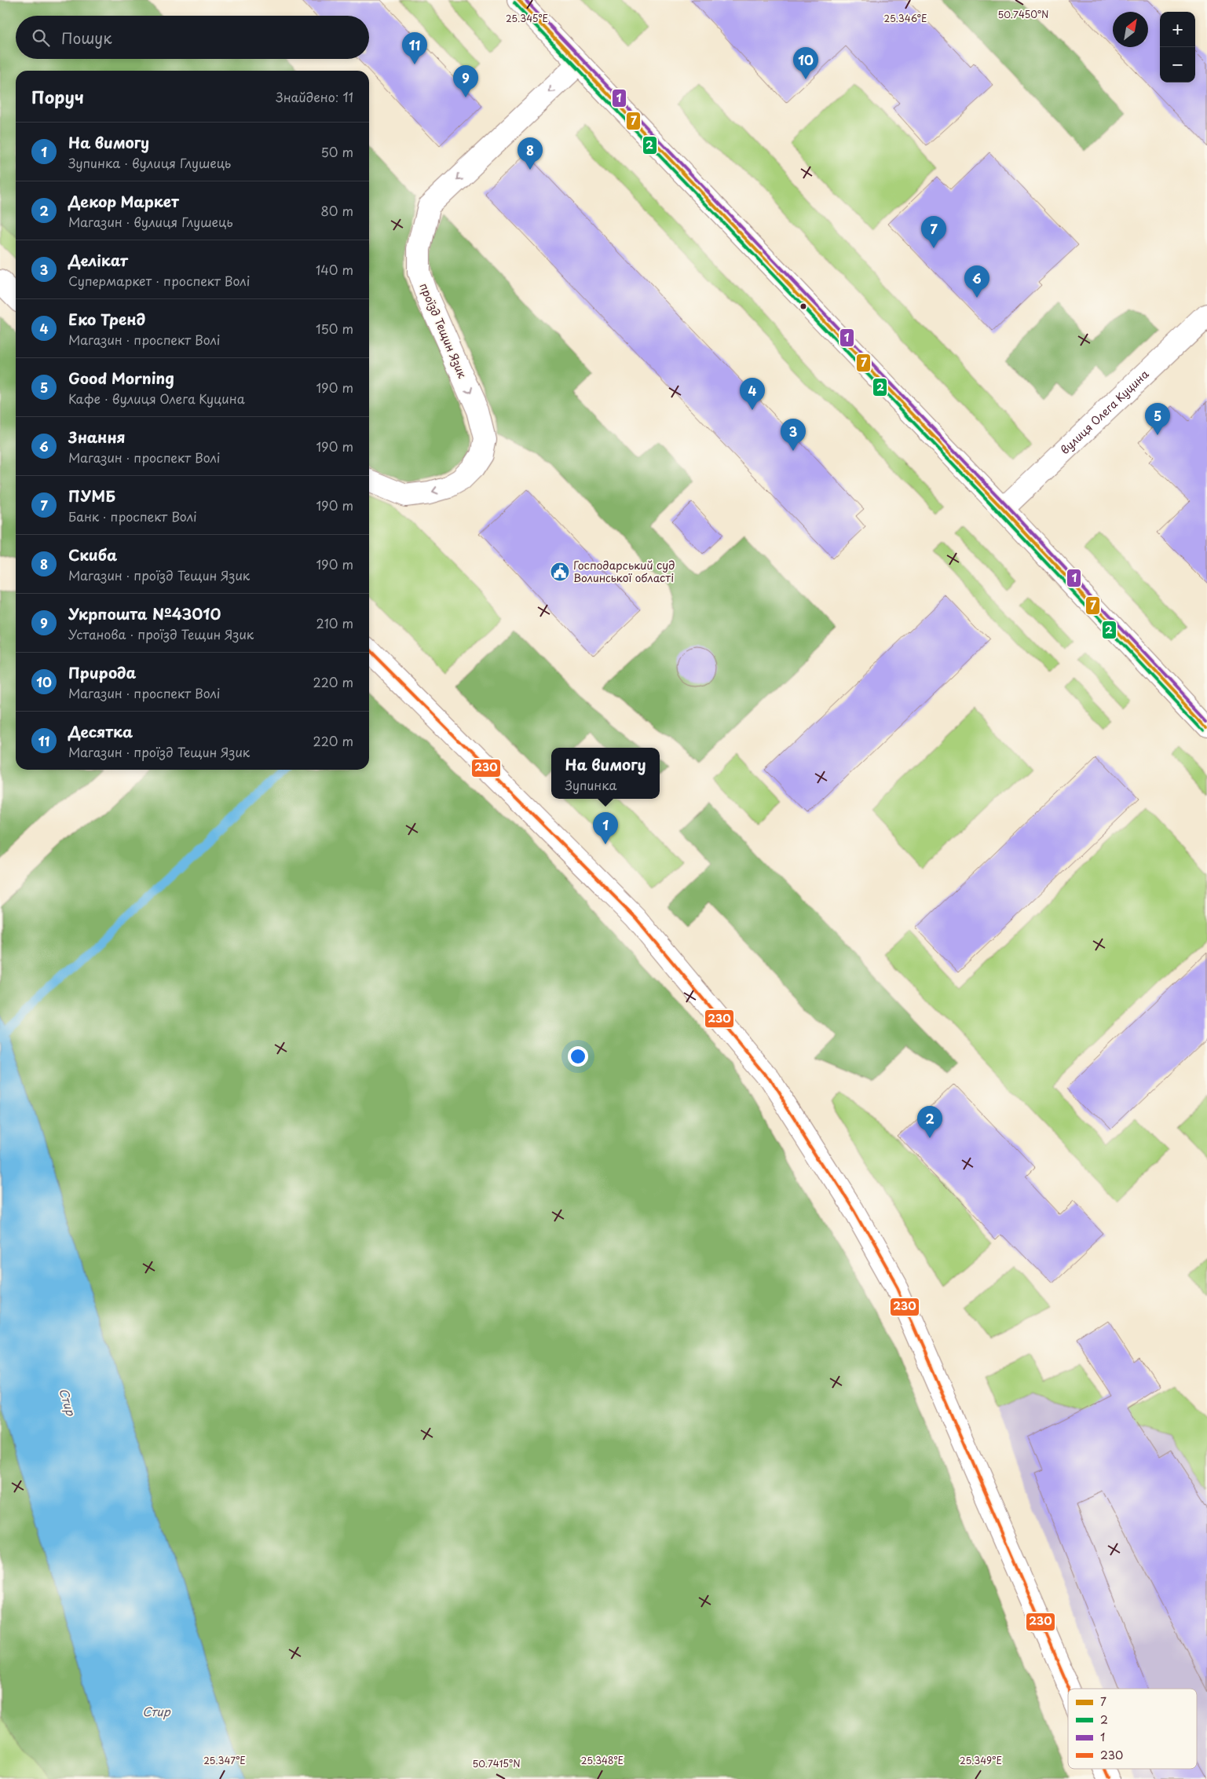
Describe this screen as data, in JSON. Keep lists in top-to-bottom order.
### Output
{
  "streets": {
    "street": ["проїзд Тещин Язик", "вулиця Олега Куцина"]
  },
  "water": ["Стир"],
  "places": {
    "public building": ["Господарський суд Волинської області"]
  },
  "lines": [
    "transit line 7",
    "transit line 1",
    "transit line 2",
    "transit line 230"
  ],
  "legend": [
    "7",
    "2",
    "1",
    "230"
  ],
  "north": "top right",
  "page": {
    "map_buttons": ["+", "−"],
    "search": "Пошук",
    "pins": [
      "11",
      "10",
      "9",
      "8",
      "7",
      "6",
      "4",
      "5",
      "3",
      "1",
      "2"
    ],
    "heading": ["Поруч", "Знайдено: 11"],
    "list": [
      {
        "mark": "1",
        "name": "На вимогу",
        "note": "Зупинка · вулиця Глушець",
        "value": "50 m"
      },
      {
        "mark": "2",
        "name": "Декор Маркет",
        "note": "Магазин · вулиця Глушець",
        "value": "80 m"
      },
      {
        "mark": "3",
        "name": "Делікат",
        "note": "Супермаркет · проспект Волі",
        "value": "140 m"
      },
      {
        "mark": "4",
        "name": "Еко Тренд",
        "note": "Магазин · проспект Волі",
        "value": "150 m"
      },
      {
        "mark": "5",
        "name": "Good Morning",
        "note": "Кафе · вулиця Олега Куцина",
        "value": "190 m"
      },
      {
        "mark": "6",
        "name": "Знання",
        "note": "Магазин · проспект Волі",
        "value": "190 m"
      },
      {
        "mark": "7",
        "name": "ПУМБ",
        "note": "Банк · проспект Волі",
        "value": "190 m"
      },
      {
        "mark": "8",
        "name": "Скиба",
        "note": "Магазин · проїзд Тещин Язик",
        "value": "190 m"
      },
      {
        "mark": "9",
        "name": "Укрпошта №43010",
        "note": "Установа · проїзд Тещин Язик",
        "value": "210 m"
      },
      {
        "mark": "10",
        "name": "Природа",
        "note": "Магазин · проспект Волі",
        "value": "220 m"
      },
      {
        "mark": "11",
        "name": "Десятка",
        "note": "Магазин · проїзд Тещин Язик",
        "value": "220 m"
      }
    ],
    "popup": ["На вимогу", "Зупинка"]
  },
  "coordinates": [
    "50.7450°N",
    "25.345°E",
    "25.346°E",
    "25.347°E",
    "25.348°E",
    "25.349°E",
    "50.7415°N"
  ]
}
